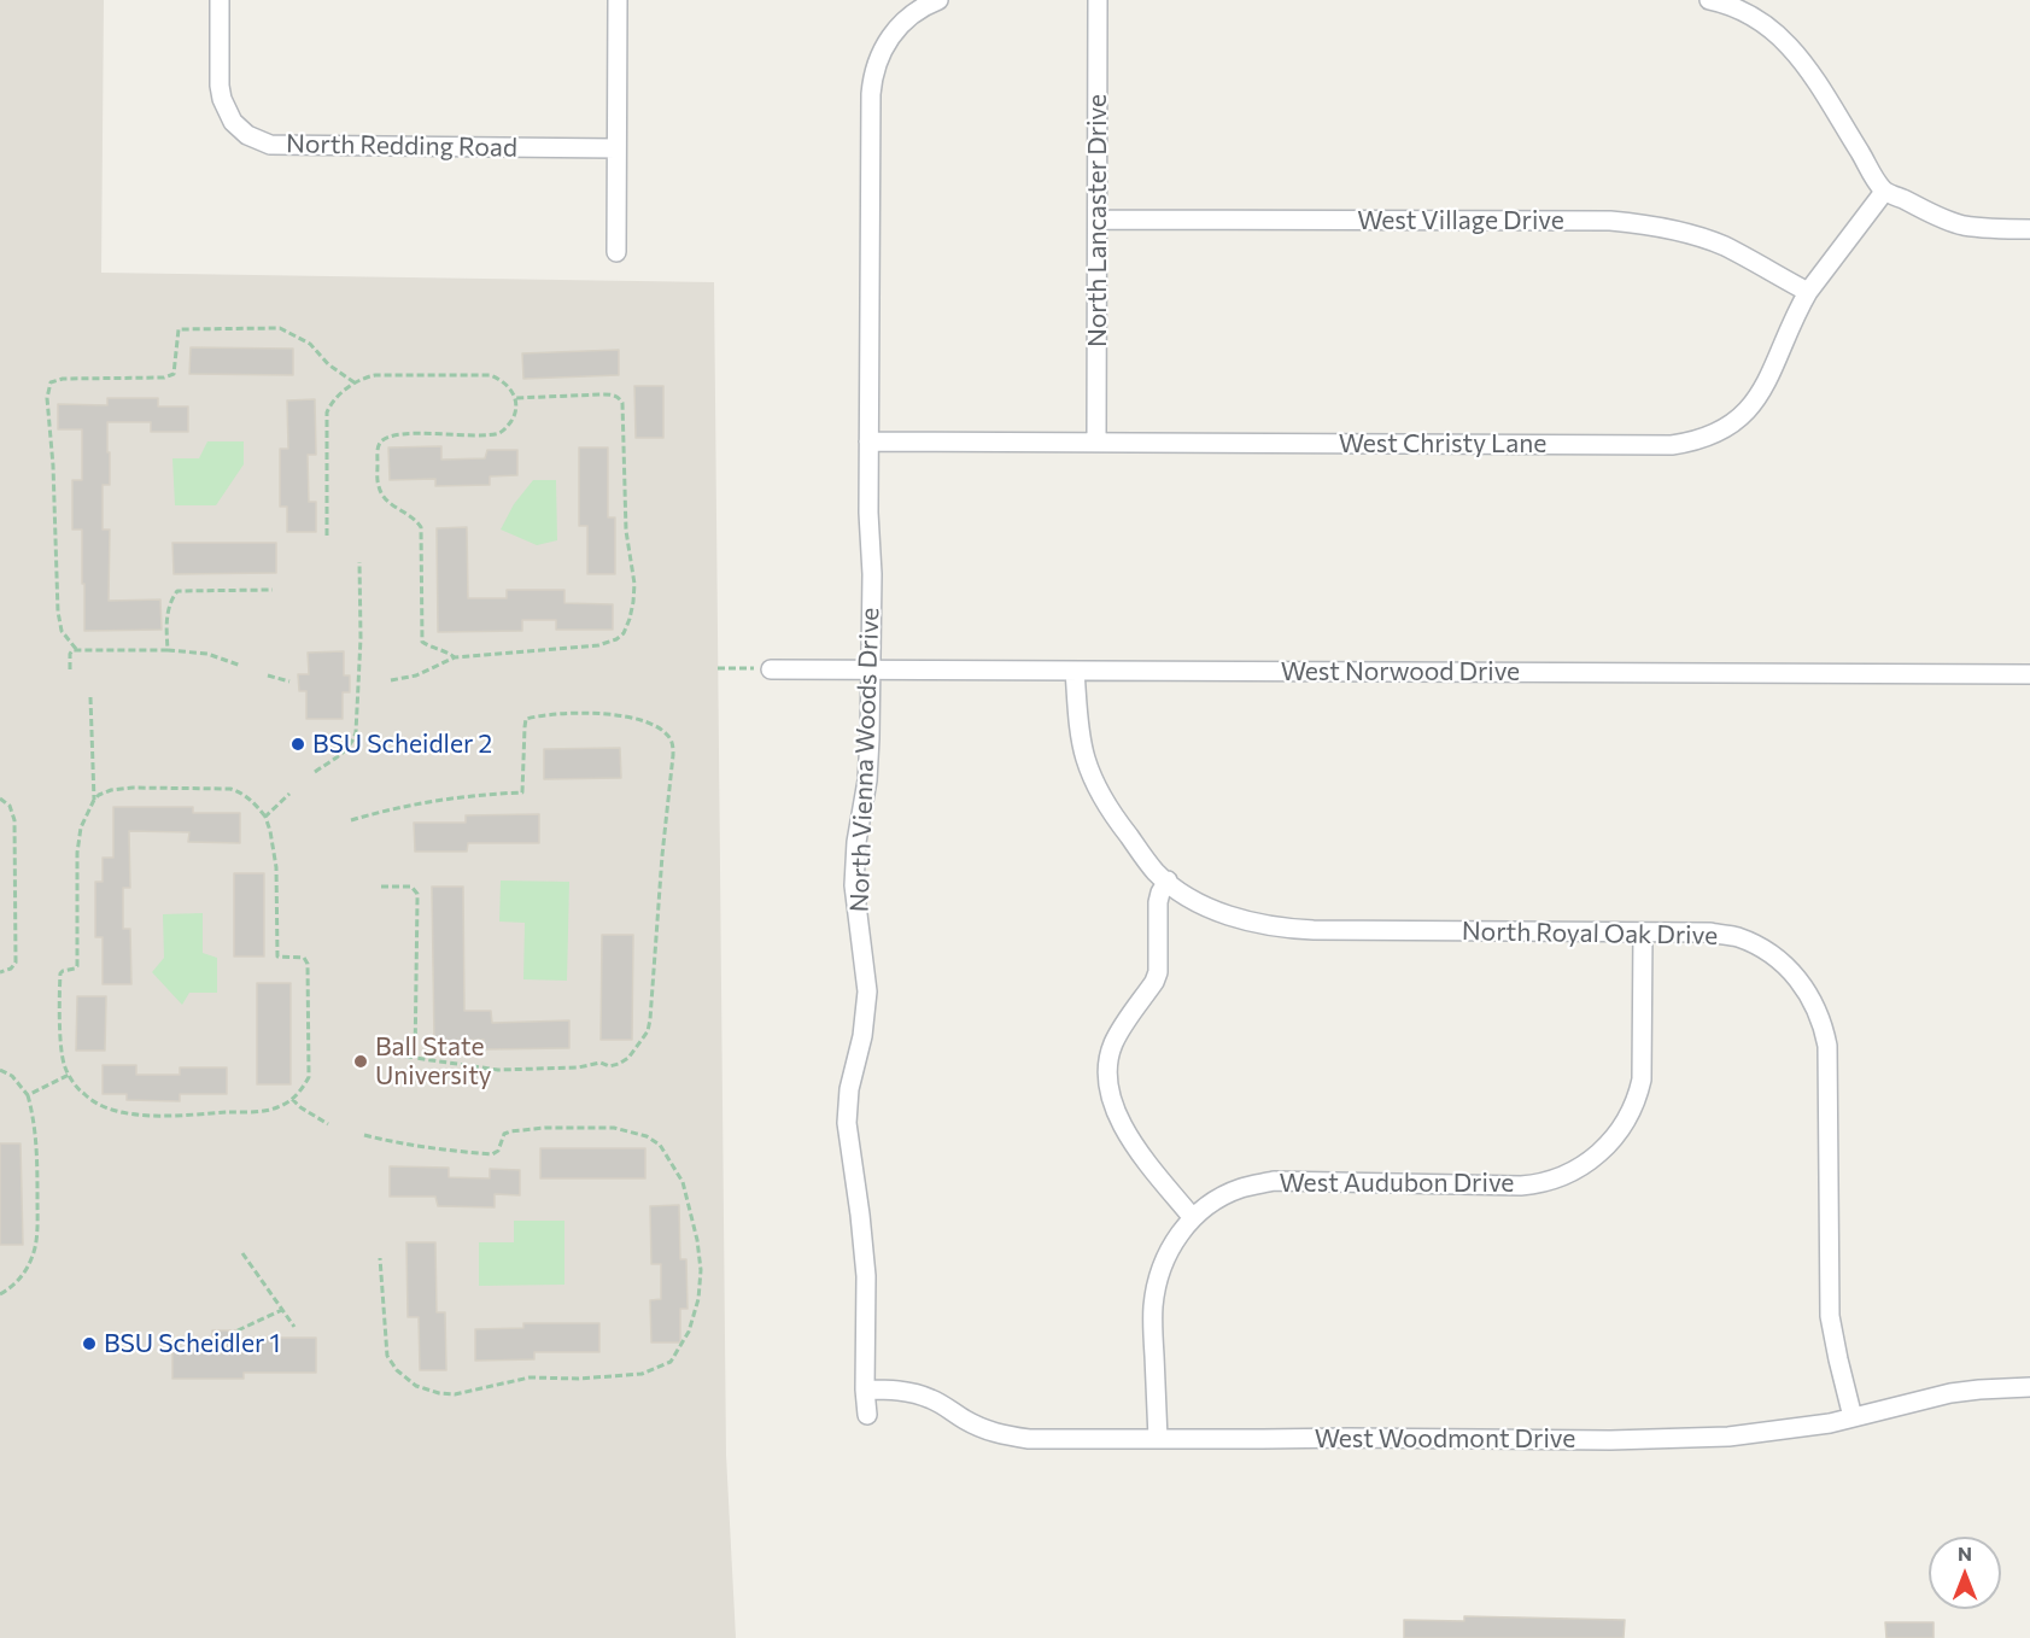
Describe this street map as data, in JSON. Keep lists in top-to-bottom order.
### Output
{
  "streets": {
    "street": [
      "North Redding Road",
      "North Lancaster Drive",
      "West Village Drive",
      "West Christy Lane",
      "West Norwood Drive",
      "North Vienna Woods Drive",
      "North Royal Oak Drive",
      "West Audubon Drive",
      "West Woodmont Drive"
    ]
  },
  "crossings": [
    ["North Lancaster Drive", "West Village Drive"],
    ["North Lancaster Drive", "West Christy Lane"],
    ["West Village Drive", "West Christy Lane"],
    ["West Christy Lane", "North Vienna Woods Drive"],
    ["West Norwood Drive", "North Vienna Woods Drive"],
    ["West Norwood Drive", "North Royal Oak Drive"],
    ["North Vienna Woods Drive", "West Woodmont Drive"],
    ["North Royal Oak Drive", "West Audubon Drive"],
    ["North Royal Oak Drive", "West Woodmont Drive"],
    ["West Audubon Drive", "West Woodmont Drive"]
  ],
  "places": ["BSU Scheidler 2", "Ball State University", "BSU Scheidler 1"],
  "north": "top"
}
